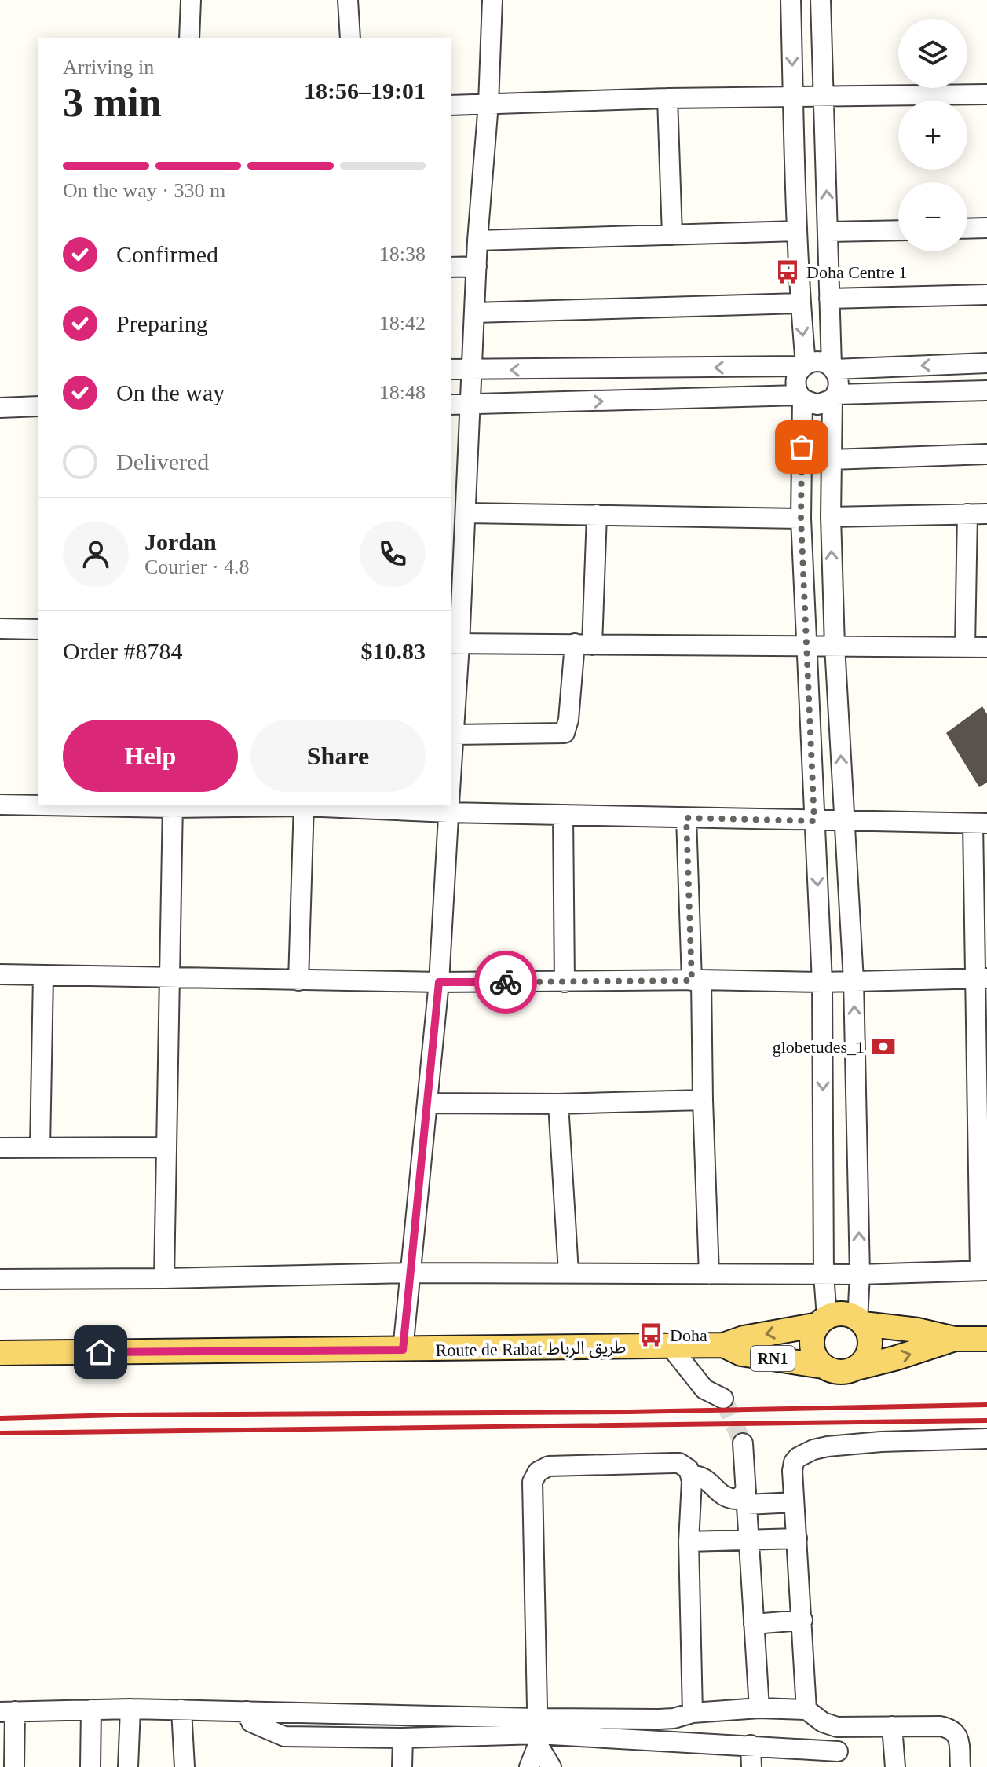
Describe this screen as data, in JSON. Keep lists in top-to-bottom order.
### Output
{
  "streets": {
    "main road": ["Route de Rabat طريق الرباط", "RN1"]
  },
  "crossings": [
    ["Route de Rabat طريق الرباط", "RN1"]
  ],
  "places": {
    "bus stop": ["Doha Centre 1", "Doha"],
    "bank": ["globetudes_1"]
  },
  "page": {
    "map_buttons": ["+", "−"],
    "heading": ["3 min", "Arriving in", "18:56–19:01"],
    "panel": [
      "Jordan",
      "Courier · 4.8",
      "Order #8784",
      "$10.83"
    ],
    "bar": "On the way · 330 m",
    "list": [
      ["Confirmed", "18:38"],
      ["Preparing", "18:42"],
      ["On the way", "18:48"],
      "Delivered"
    ],
    "buttons": ["Help", "Share"]
  }
}
